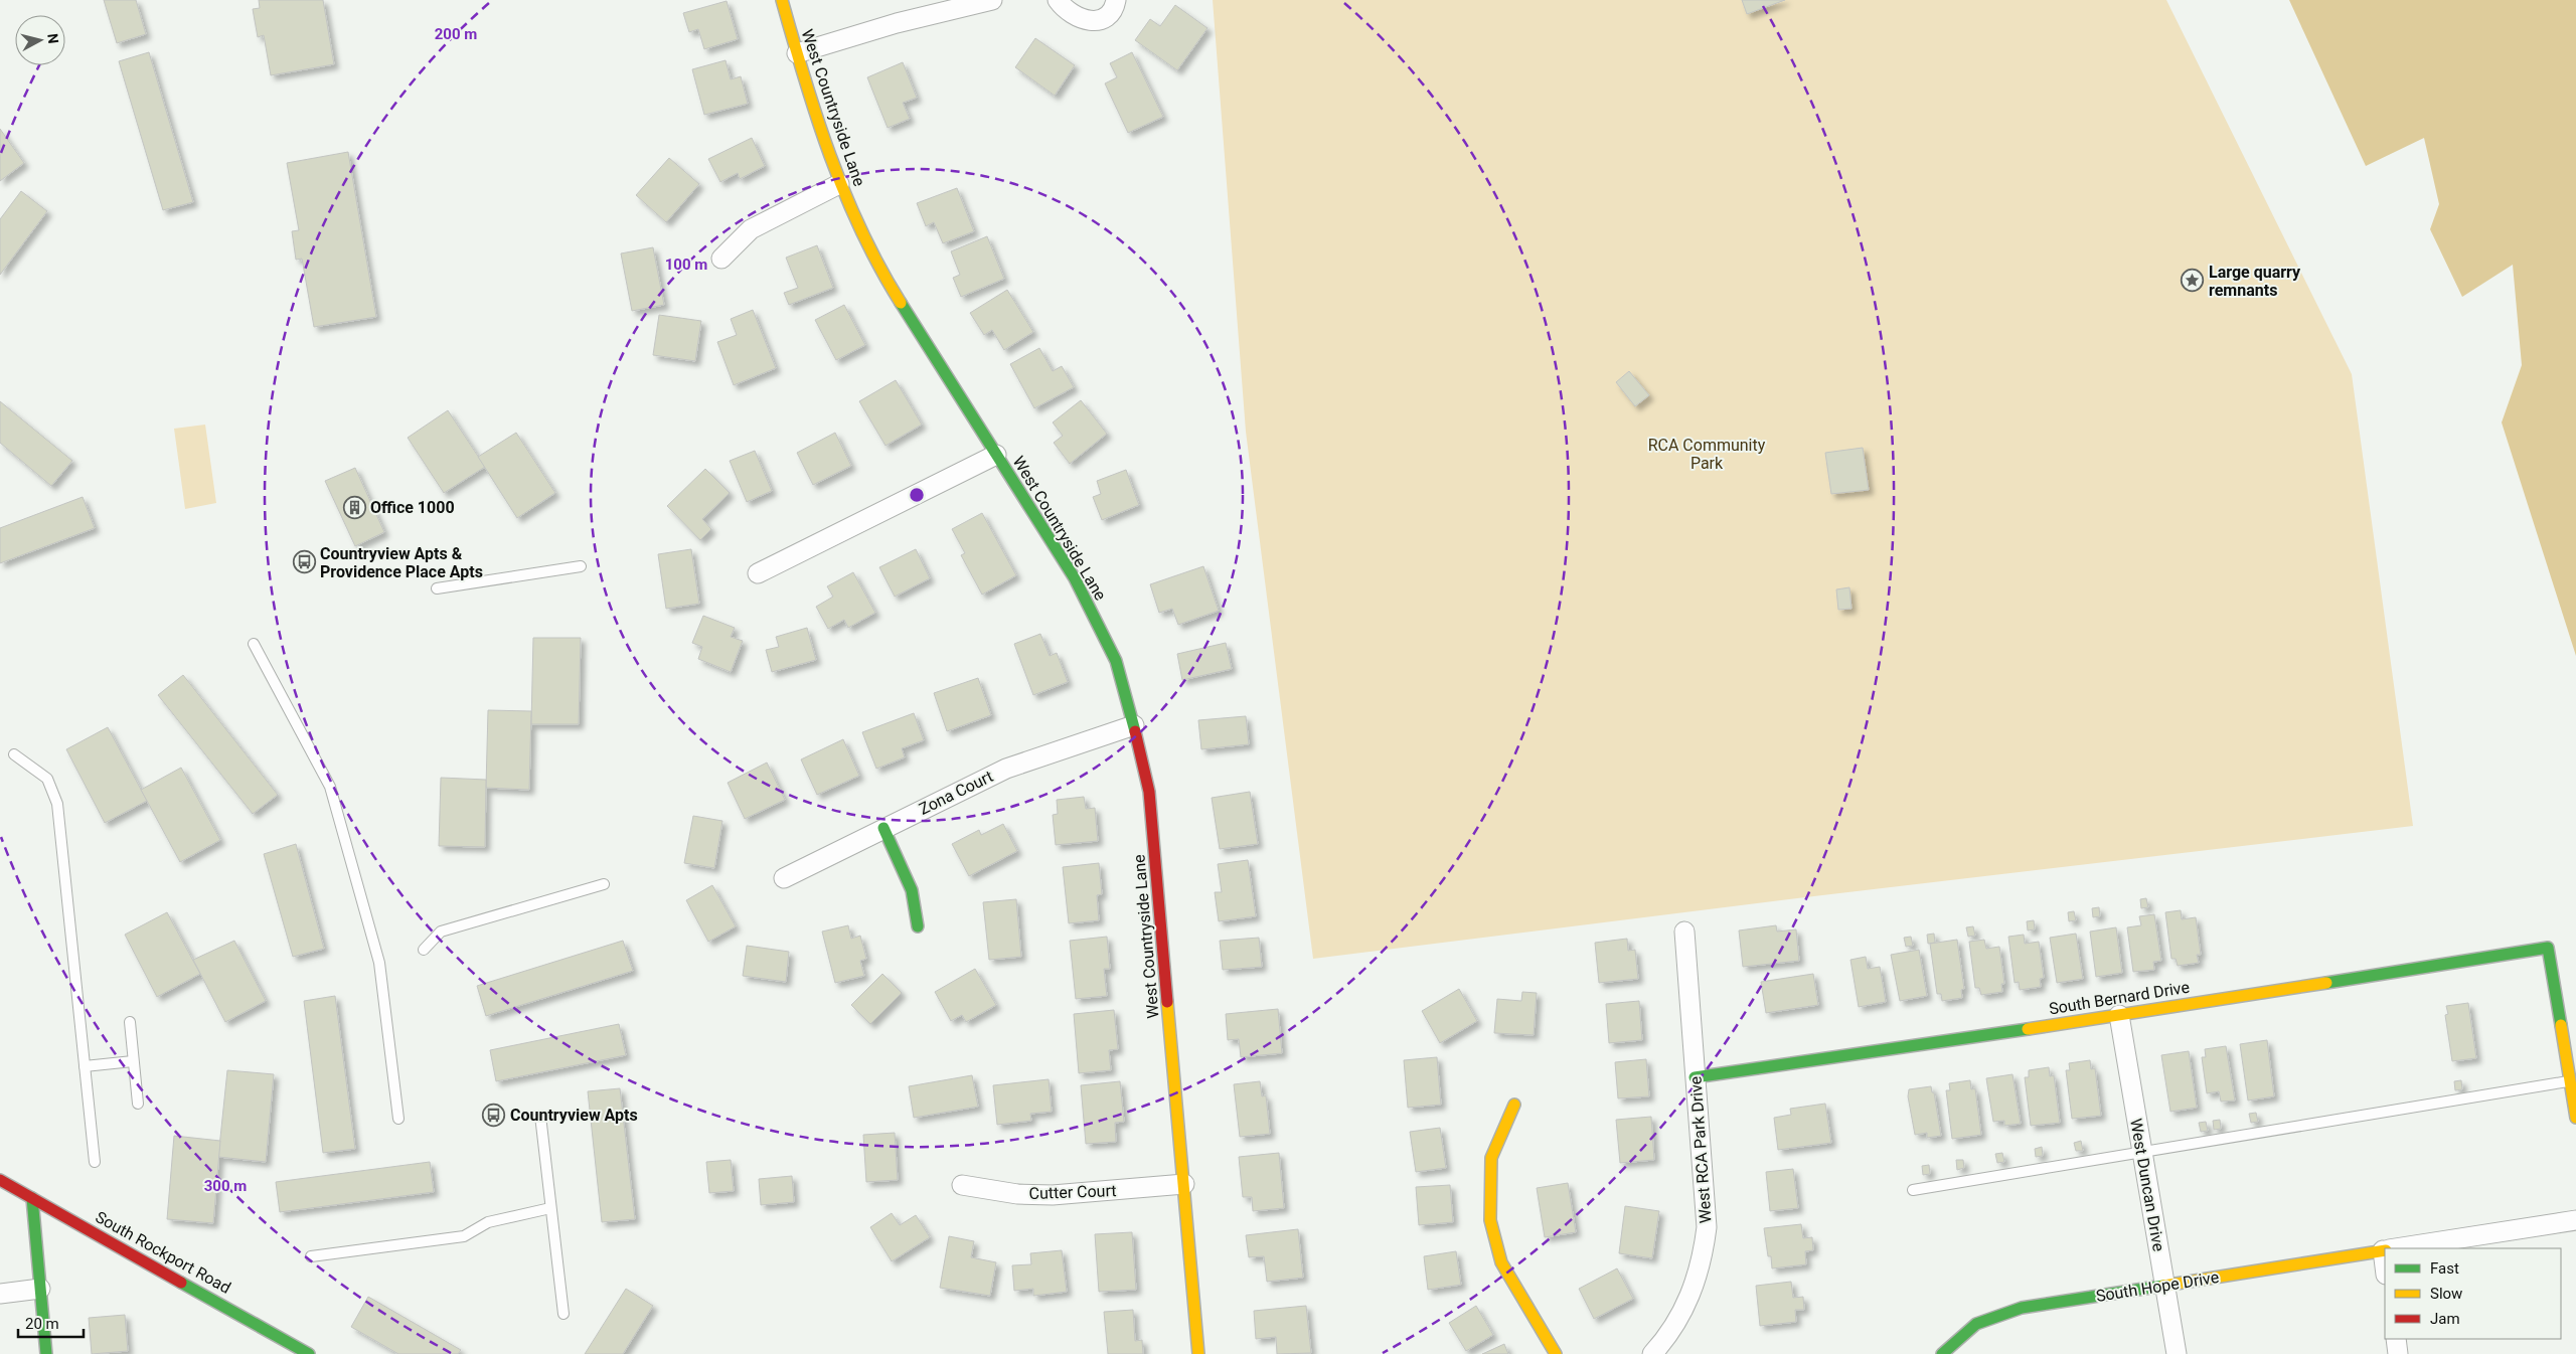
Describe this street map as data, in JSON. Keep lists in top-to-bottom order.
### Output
{
  "streets": {
    "street": [
      "West Countryside Lane",
      "Zona Court",
      "South Bernard Drive",
      "West RCA Park Drive",
      "West Duncan Drive",
      "Cutter Court",
      "South Rockport Road",
      "South Hope Drive"
    ]
  },
  "crossings": [
    ["West Countryside Lane", "Zona Court"],
    ["West Countryside Lane", "Cutter Court"],
    ["South Bernard Drive", "West RCA Park Drive"],
    ["South Bernard Drive", "West Duncan Drive"],
    ["West Duncan Drive", "South Hope Drive"]
  ],
  "parks": ["RCA Community Park"],
  "places": {
    "place": ["Large quarry remnants"],
    "building": ["Office 1000"],
    "bus stop": ["Countryview Apts & Providence Place Apts", "Countryview Apts"]
  },
  "legend": ["Fast", "Slow", "Jam"],
  "scale_bar": "20 m",
  "north": "right",
  "rings": ["200 m", "100 m", "300 m"]
}
